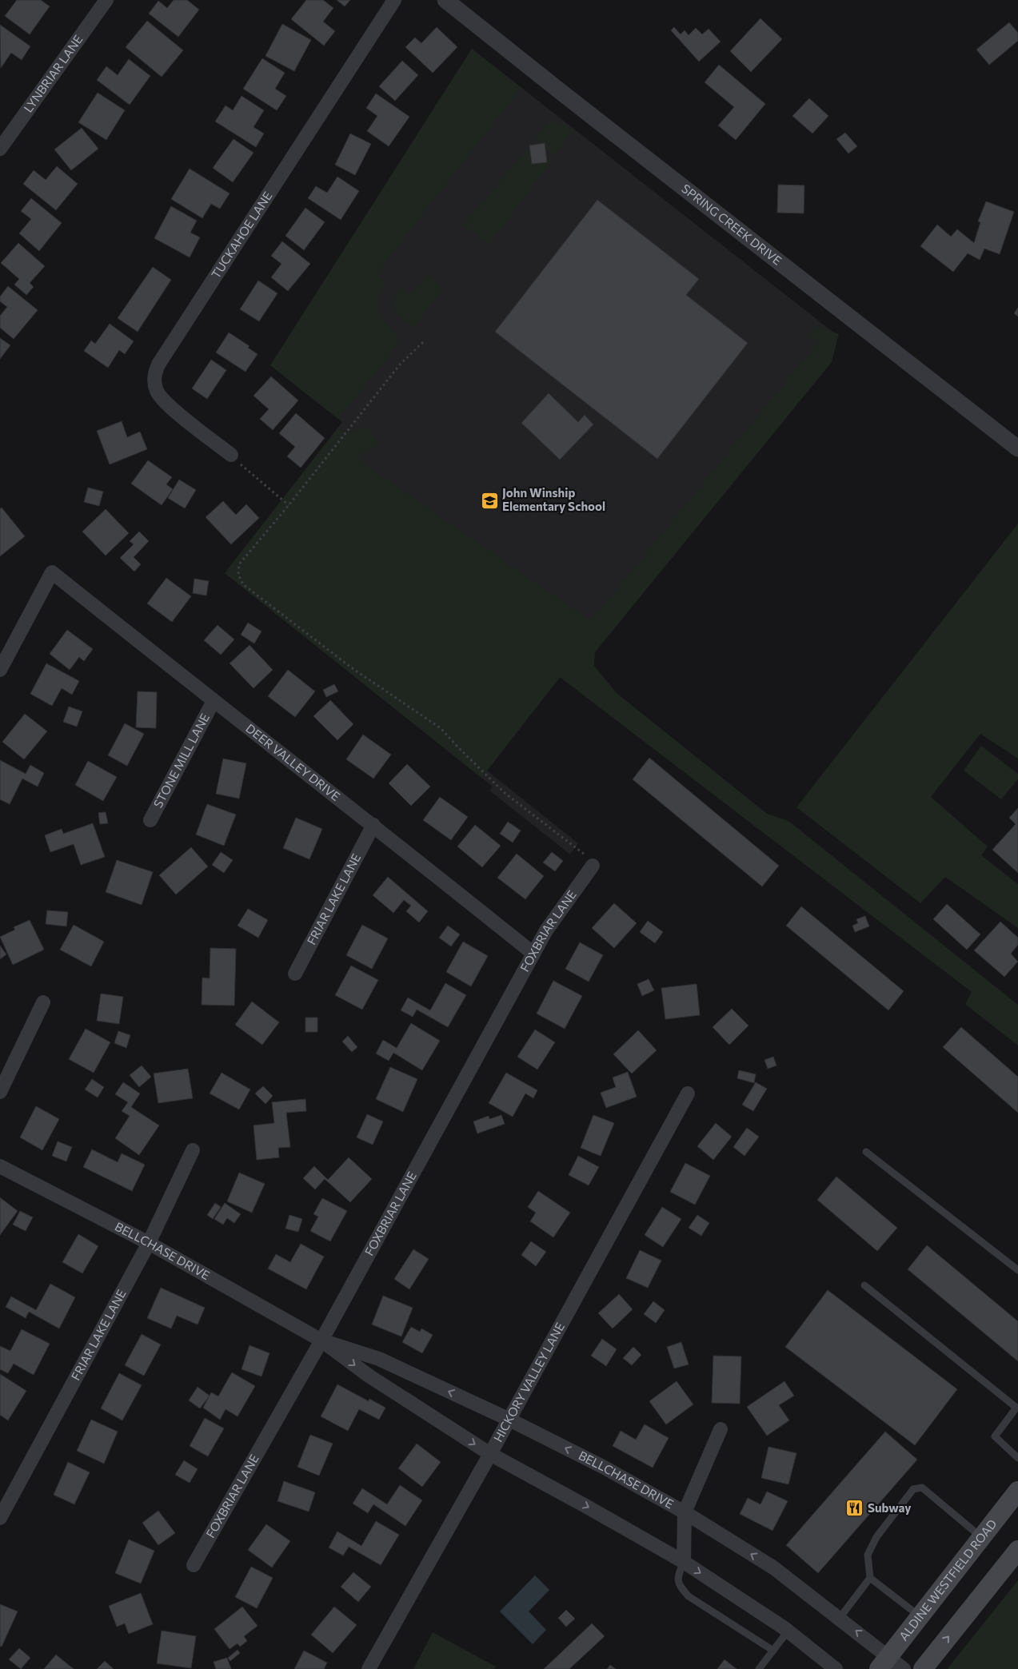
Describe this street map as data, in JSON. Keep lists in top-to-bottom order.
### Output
{
  "streets": {
    "main road": ["ALDINE WESTFIELD ROAD"],
    "street": [
      "LYNBRIAR LANE",
      "SPRING CREEK DRIVE",
      "TUCKAHOE LANE",
      "STONE MILL LANE",
      "DEER VALLEY DRIVE",
      "FRIAR LAKE LANE",
      "FOXBRIAR LANE",
      "BELLCHASE DRIVE",
      "HICKORY VALLEY LANE"
    ]
  },
  "crossings": [
    ["STONE MILL LANE", "DEER VALLEY DRIVE"],
    ["DEER VALLEY DRIVE", "FRIAR LAKE LANE"],
    ["DEER VALLEY DRIVE", "FOXBRIAR LANE"],
    ["FRIAR LAKE LANE", "BELLCHASE DRIVE"],
    ["FOXBRIAR LANE", "BELLCHASE DRIVE"],
    ["BELLCHASE DRIVE", "HICKORY VALLEY LANE"],
    ["BELLCHASE DRIVE", "ALDINE WESTFIELD ROAD"]
  ],
  "places": {
    "school or university": ["John Winship Elementary School"],
    "restaurant": ["Subway"]
  }
}
